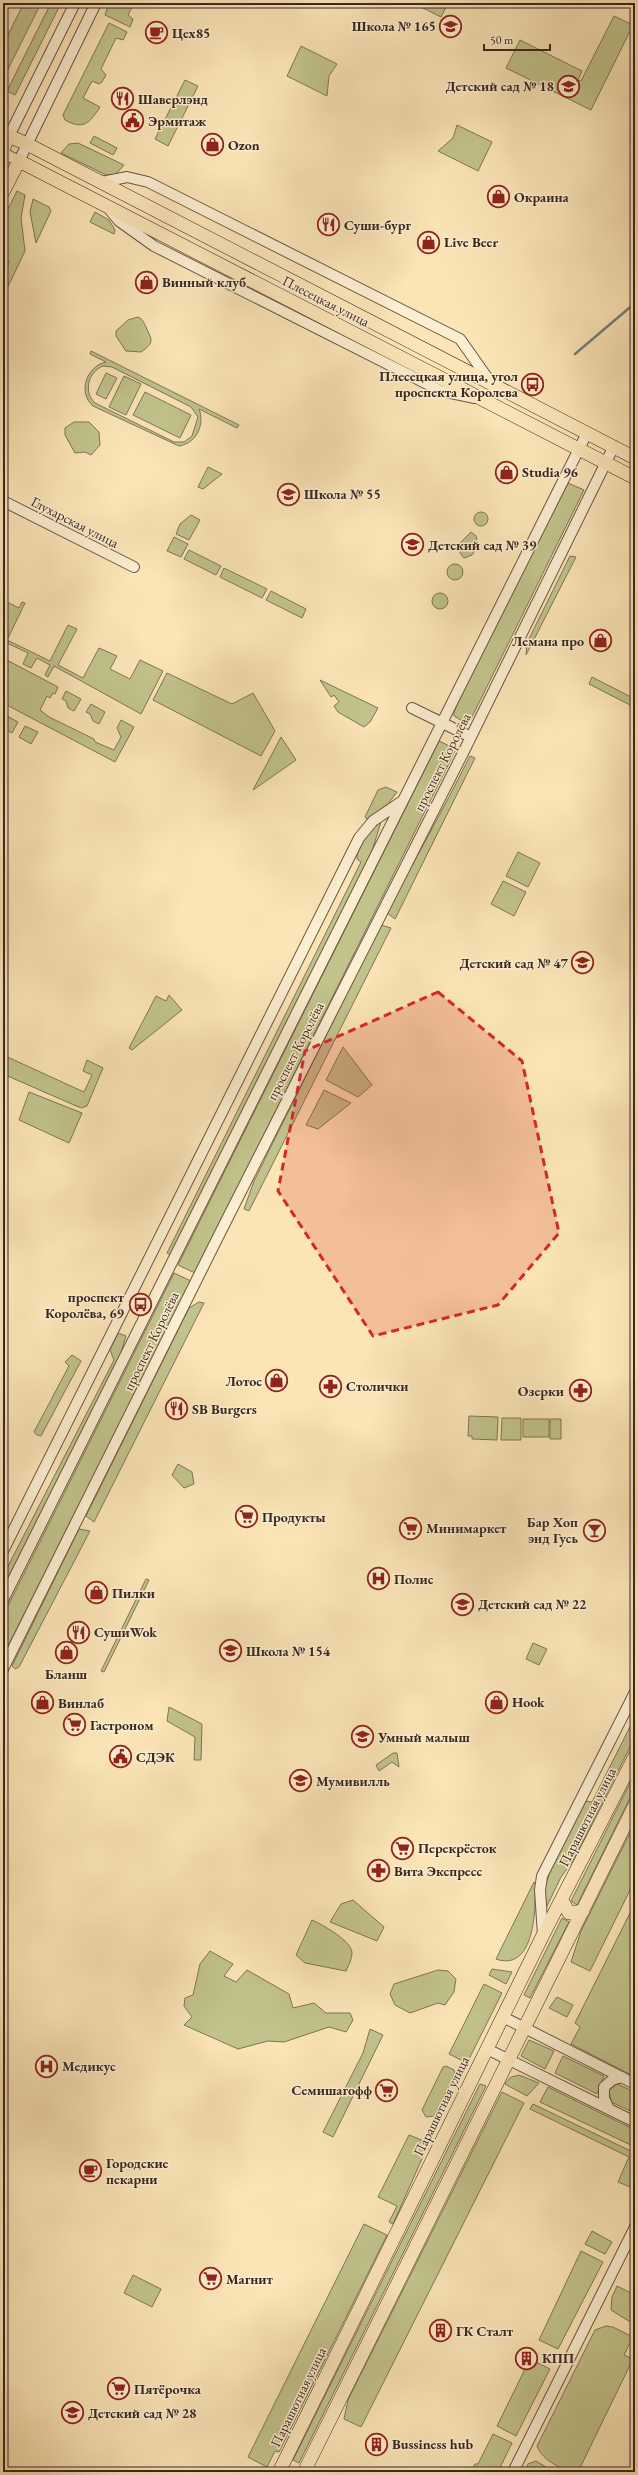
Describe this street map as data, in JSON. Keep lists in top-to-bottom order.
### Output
{
  "streets": {
    "main road": ["Плесецкая улица", "Парашютная улица"],
    "street": ["Глухарская улица", "проспект Королёва"]
  },
  "crossings": [
    ["Плесецкая улица", "проспект Королёва"]
  ],
  "places": {
    "school or university": [
      "Школа № 165",
      "Детский сад № 18",
      "Школа № 55",
      "Детский сад № 39",
      "Детский сад № 47",
      "Детский сад № 22",
      "Школа № 154",
      "Умный малыш",
      "Мумивилль",
      "Детский сад № 28"
    ],
    "cafe": ["Цех85", "Городские пекарни"],
    "restaurant": [
      "Шаверлэнд",
      "Суши-бург",
      "SB Burgers",
      "СушиWok"
    ],
    "public building": ["Эрмитаж", "СДЭК"],
    "shop": [
      "Ozon",
      "Окраина",
      "Live Beer",
      "Винный клуб",
      "Studia 96",
      "Лемана про",
      "Лотос",
      "Пилки",
      "Бланш",
      "Hook",
      "Винлаб"
    ],
    "bus stop": ["Плесецкая улица, угол проспекта Королева", "проспект Королёва, 69"],
    "pharmacy": ["Столички", "Озерки", "Вита Экспресс"],
    "supermarket": [
      "Продукты",
      "Минимаркет",
      "Гастроном",
      "Перекрёсток",
      "Семишагофф",
      "Магнит",
      "Пятёрочка"
    ],
    "bar": ["Бар Хоп энд Гусь"],
    "hospital": ["Полис", "Медикус"],
    "building": ["ГК Сталт", "КПП", "Bussiness hub"]
  },
  "scale_bar": "50 m"
}
